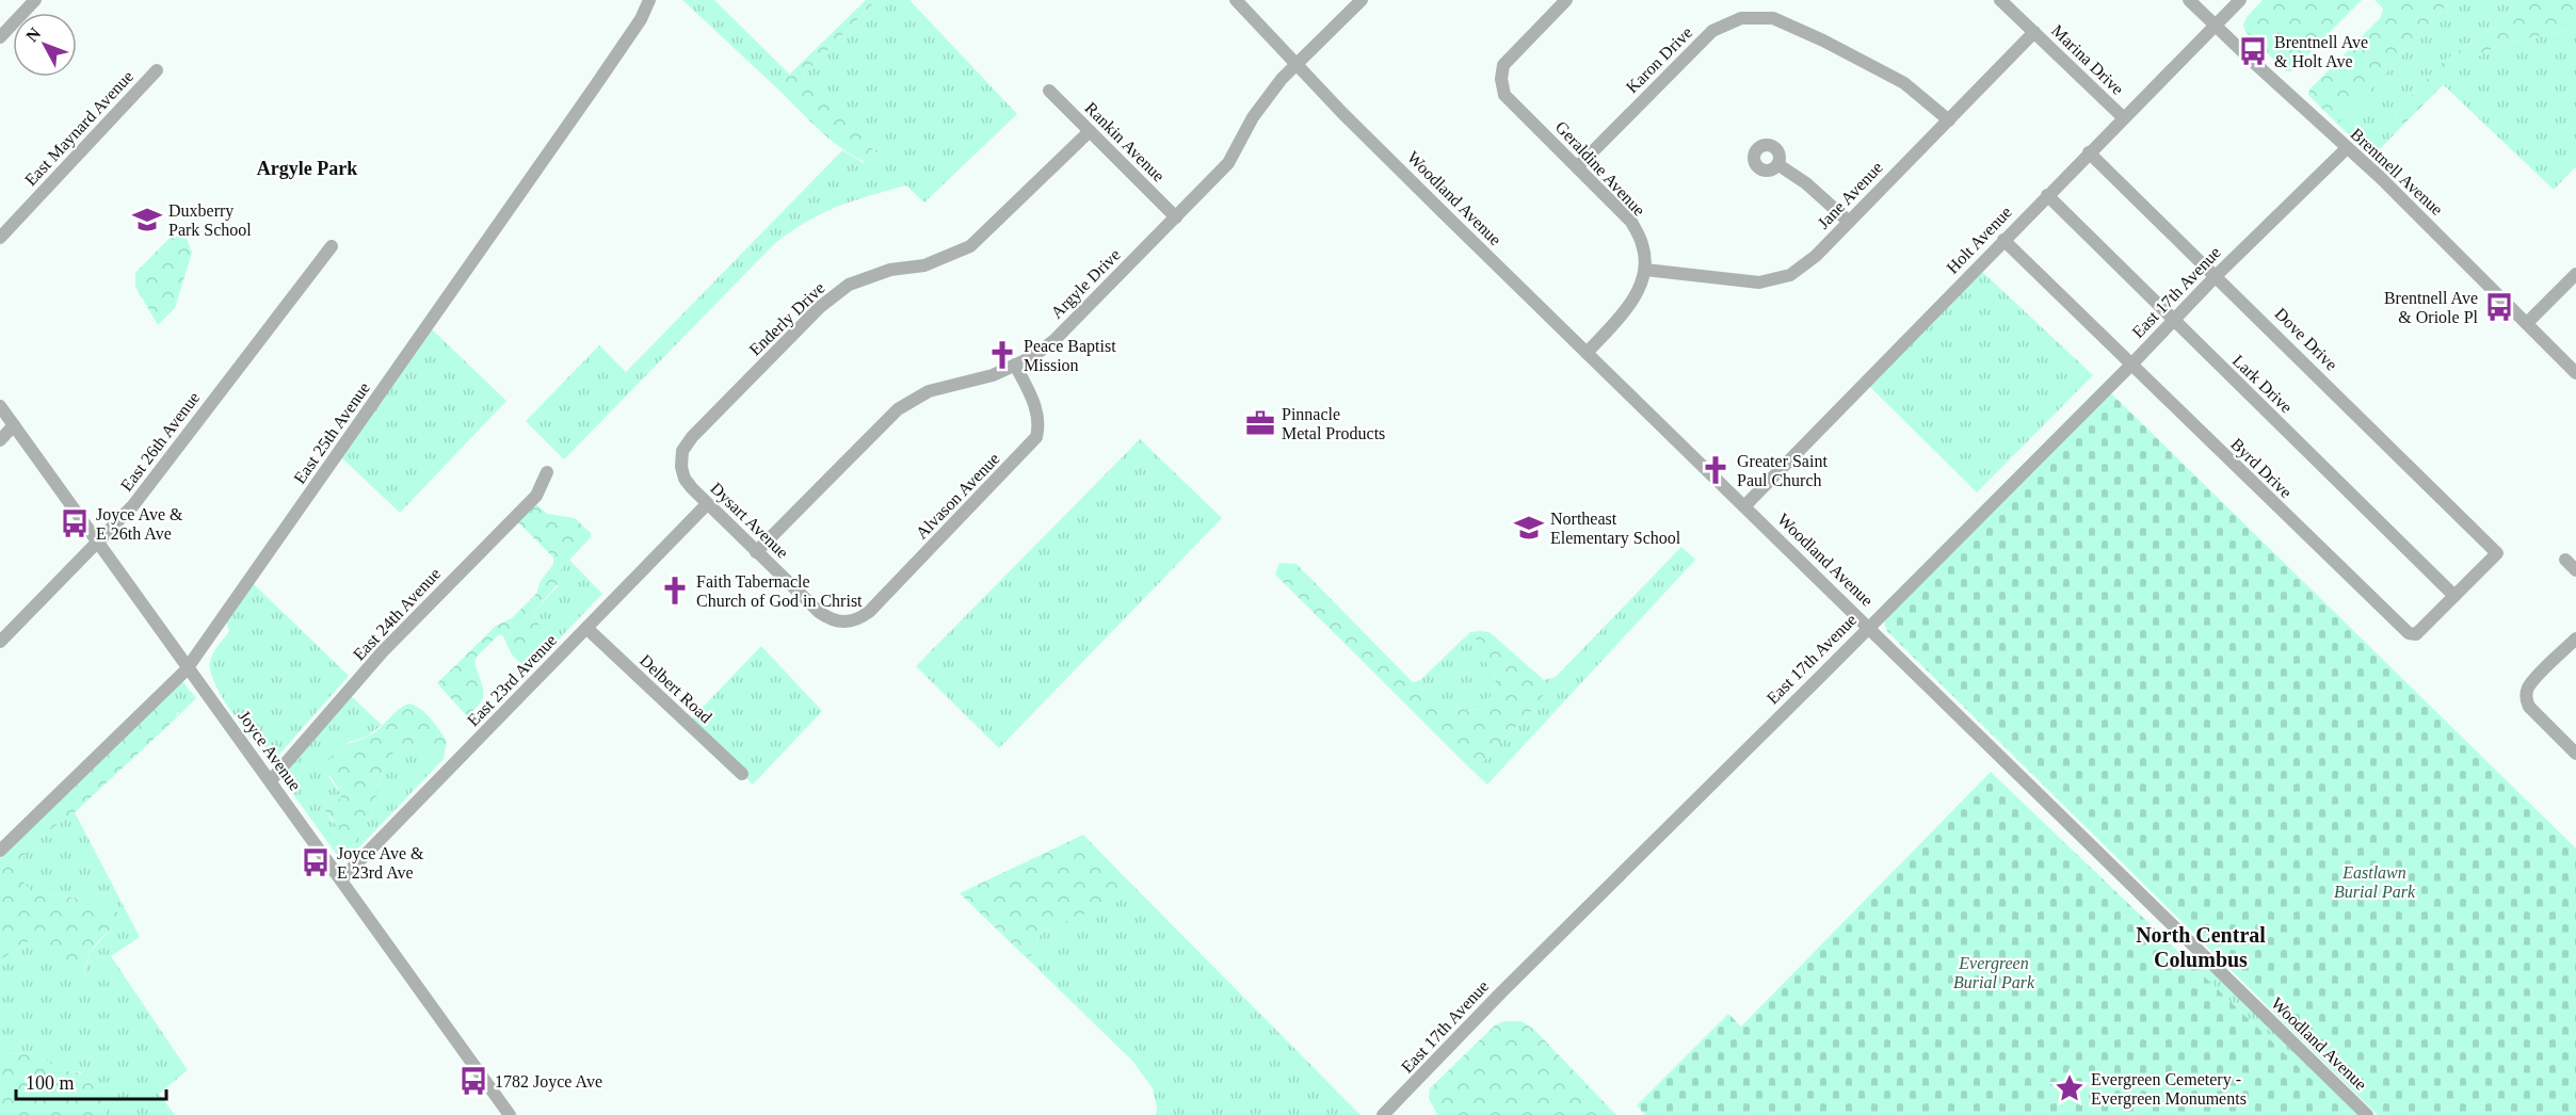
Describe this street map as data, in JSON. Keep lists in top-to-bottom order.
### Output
{
  "streets": {
    "street": [
      "Karon Drive",
      "Marina Drive",
      "East Maynard Avenue",
      "Rankin Avenue",
      "Geraldine Avenue",
      "Brentnell Avenue",
      "Jane Avenue",
      "Woodland Avenue",
      "Holt Avenue",
      "Argyle Drive",
      "East 17th Avenue",
      "Enderly Drive",
      "Dove Drive",
      "Lark Drive",
      "East 25th Avenue",
      "East 26th Avenue",
      "Byrd Drive",
      "Alvason Avenue",
      "Dysart Avenue",
      "East 24th Avenue",
      "East 23rd Avenue",
      "Delbert Road",
      "Joyce Avenue"
    ]
  },
  "crossings": [
    ["Karon Drive", "Geraldine Avenue"],
    ["Karon Drive", "Jane Avenue"],
    ["Marina Drive", "Jane Avenue"],
    ["Marina Drive", "Holt Avenue"],
    ["Rankin Avenue", "Argyle Drive"],
    ["Rankin Avenue", "Enderly Drive"],
    ["Geraldine Avenue", "Jane Avenue"],
    ["Brentnell Avenue", "Holt Avenue"],
    ["Brentnell Avenue", "East 17th Avenue"],
    ["Woodland Avenue", "Holt Avenue"],
    ["Woodland Avenue", "Argyle Drive"],
    ["Woodland Avenue", "East 17th Avenue"],
    ["Holt Avenue", "Dove Drive"],
    ["Holt Avenue", "Lark Drive"],
    ["Holt Avenue", "Byrd Drive"],
    ["Argyle Drive", "Alvason Avenue"],
    ["Argyle Drive", "Dysart Avenue"],
    ["East 17th Avenue", "Dove Drive"],
    ["East 17th Avenue", "Lark Drive"],
    ["East 17th Avenue", "Byrd Drive"],
    ["Enderly Drive", "Dysart Avenue"],
    ["Dove Drive", "Byrd Drive"],
    ["Lark Drive", "Byrd Drive"],
    ["East 25th Avenue", "Joyce Avenue"],
    ["East 26th Avenue", "Joyce Avenue"],
    ["Alvason Avenue", "Dysart Avenue"],
    ["Dysart Avenue", "East 23rd Avenue"],
    ["East 24th Avenue", "Joyce Avenue"],
    ["East 23rd Avenue", "Delbert Road"],
    ["East 23rd Avenue", "Joyce Avenue"]
  ],
  "districts": ["Argyle Park", "North Central Columbus"],
  "parks": ["Eastlawn Burial Park", "Evergreen Burial Park"],
  "places": {
    "bus stop": [
      "Brentnell Ave & Holt Ave",
      "Brentnell Ave & Oriole Pl",
      "Joyce Ave & E 26th Ave",
      "Joyce Ave & E 23rd Ave",
      "1782 Joyce Ave"
    ],
    "school or university": ["Duxberry Park School", "Northeast Elementary School"],
    "church": ["Peace Baptist Mission", "Greater Saint Paul Church", "Faith Tabernacle Church of God in Christ"],
    "office": ["Pinnacle Metal Products"],
    "place": ["Evergreen Cemetery - Evergreen Monuments"]
  },
  "scale_bar": "100 m",
  "north": "top left"
}
